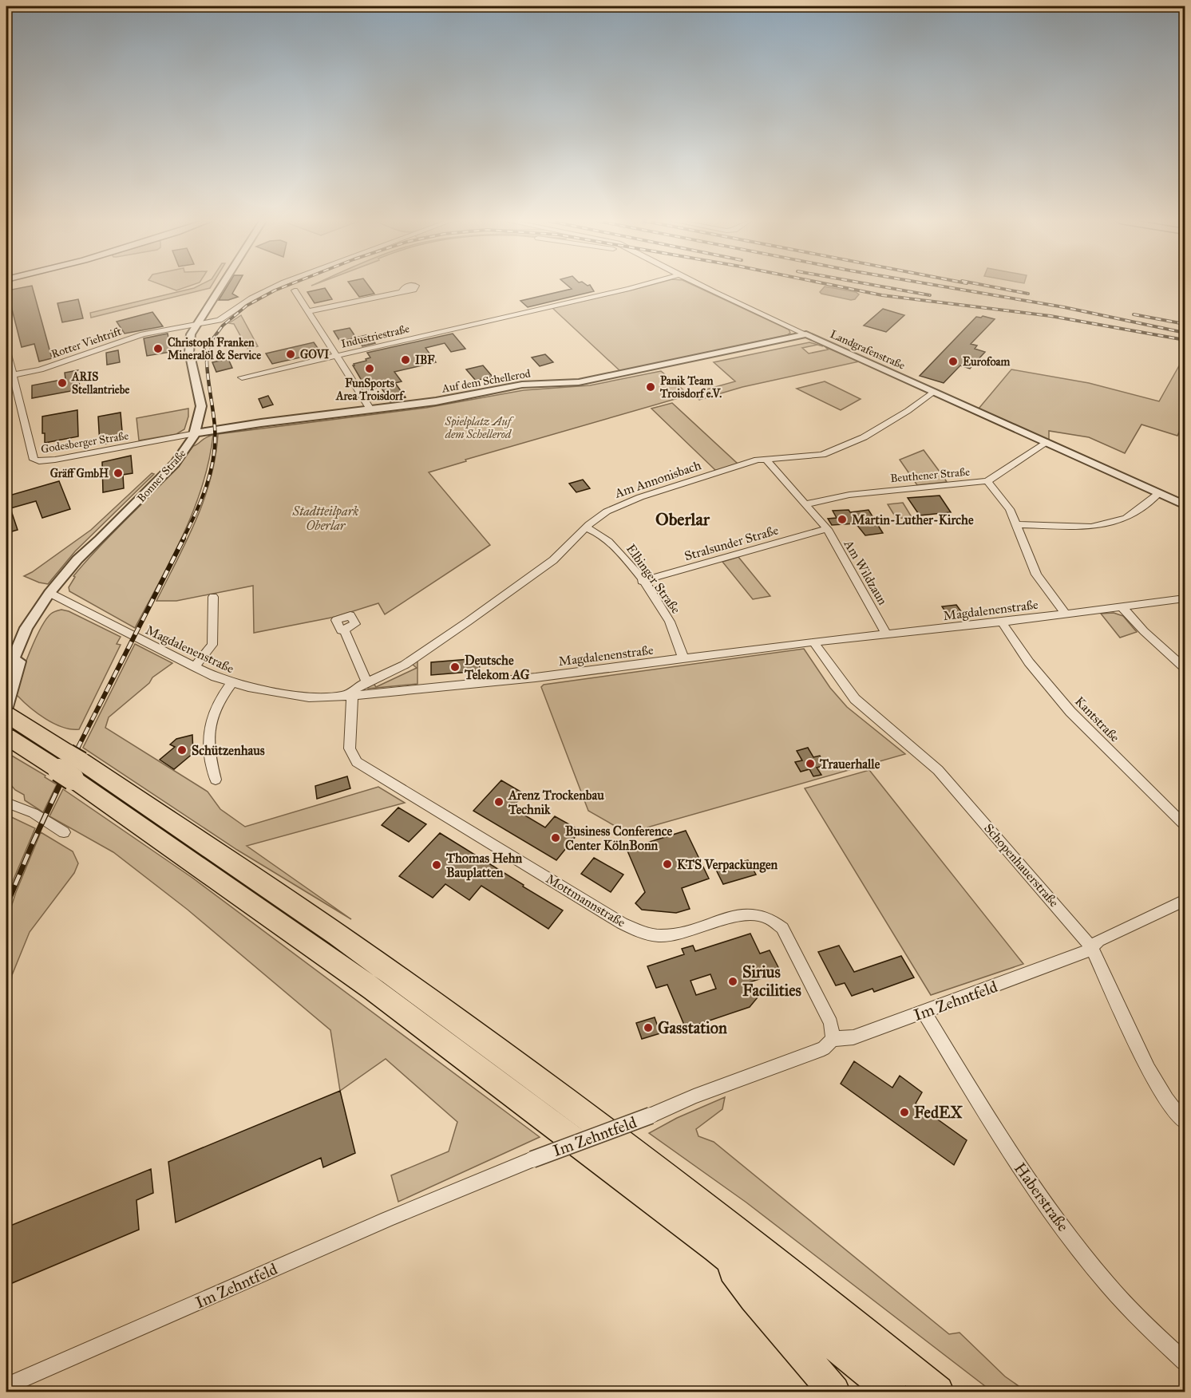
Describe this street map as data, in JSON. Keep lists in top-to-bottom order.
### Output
{
  "streets": {
    "street": [
      "Industriestraße",
      "Rotter Viehtrift",
      "Landgrafenstraße",
      "Auf dem Schellerod",
      "Godesberger Straße",
      "Beuthener Straße",
      "Bonner Straße",
      "Am Annonisbach",
      "Stralsunder Straße",
      "Am Wildzaun",
      "Elbinger Straße",
      "Magdalenenstraße",
      "Kantstraße",
      "Schopenhauerstraße",
      "Mottmannstraße",
      "Im Zehntfeld",
      "Haberstraße"
    ]
  },
  "crossings": [
    ["Rotter Viehtrift", "Godesberger Straße"],
    ["Rotter Viehtrift", "Bonner Straße"],
    ["Landgrafenstraße", "Auf dem Schellerod"],
    ["Landgrafenstraße", "Beuthener Straße"],
    ["Landgrafenstraße", "Am Annonisbach"],
    ["Auf dem Schellerod", "Godesberger Straße"],
    ["Auf dem Schellerod", "Bonner Straße"],
    ["Godesberger Straße", "Bonner Straße"],
    ["Beuthener Straße", "Am Wildzaun"],
    ["Bonner Straße", "Magdalenenstraße"],
    ["Am Annonisbach", "Am Wildzaun"],
    ["Am Annonisbach", "Elbinger Straße"],
    ["Am Annonisbach", "Magdalenenstraße"],
    ["Am Annonisbach", "Mottmannstraße"],
    ["Stralsunder Straße", "Am Wildzaun"],
    ["Stralsunder Straße", "Elbinger Straße"],
    ["Am Wildzaun", "Magdalenenstraße"],
    ["Elbinger Straße", "Magdalenenstraße"],
    ["Magdalenenstraße", "Kantstraße"],
    ["Magdalenenstraße", "Schopenhauerstraße"],
    ["Magdalenenstraße", "Mottmannstraße"],
    ["Schopenhauerstraße", "Im Zehntfeld"],
    ["Mottmannstraße", "Im Zehntfeld"],
    ["Im Zehntfeld", "Haberstraße"]
  ],
  "districts": ["Oberlar"],
  "parks": ["Spielplatz Auf dem Schellerod", "Stadtteilpark Oberlar"],
  "places": [
    "Christoph Franken Mineralöl & Service",
    "GOVI",
    "IBF",
    "Eurofoam",
    "FunSports Area Troisdorf",
    "ARIS Stellantriebe",
    "Panik Team Troisdorf e.V.",
    "Gräff GmbH",
    "Martin-Luther-Kirche",
    "Deutsche Telekom AG",
    "Schützenhaus",
    "Trauerhalle",
    "Arenz Trockenbau Technik",
    "Business Conference Center KölnBonn",
    "KTS Verpackungen",
    "Thomas Hehn Bauplatten",
    "Sirius Facilities",
    "Gasstation",
    "FedEX"
  ]
}
